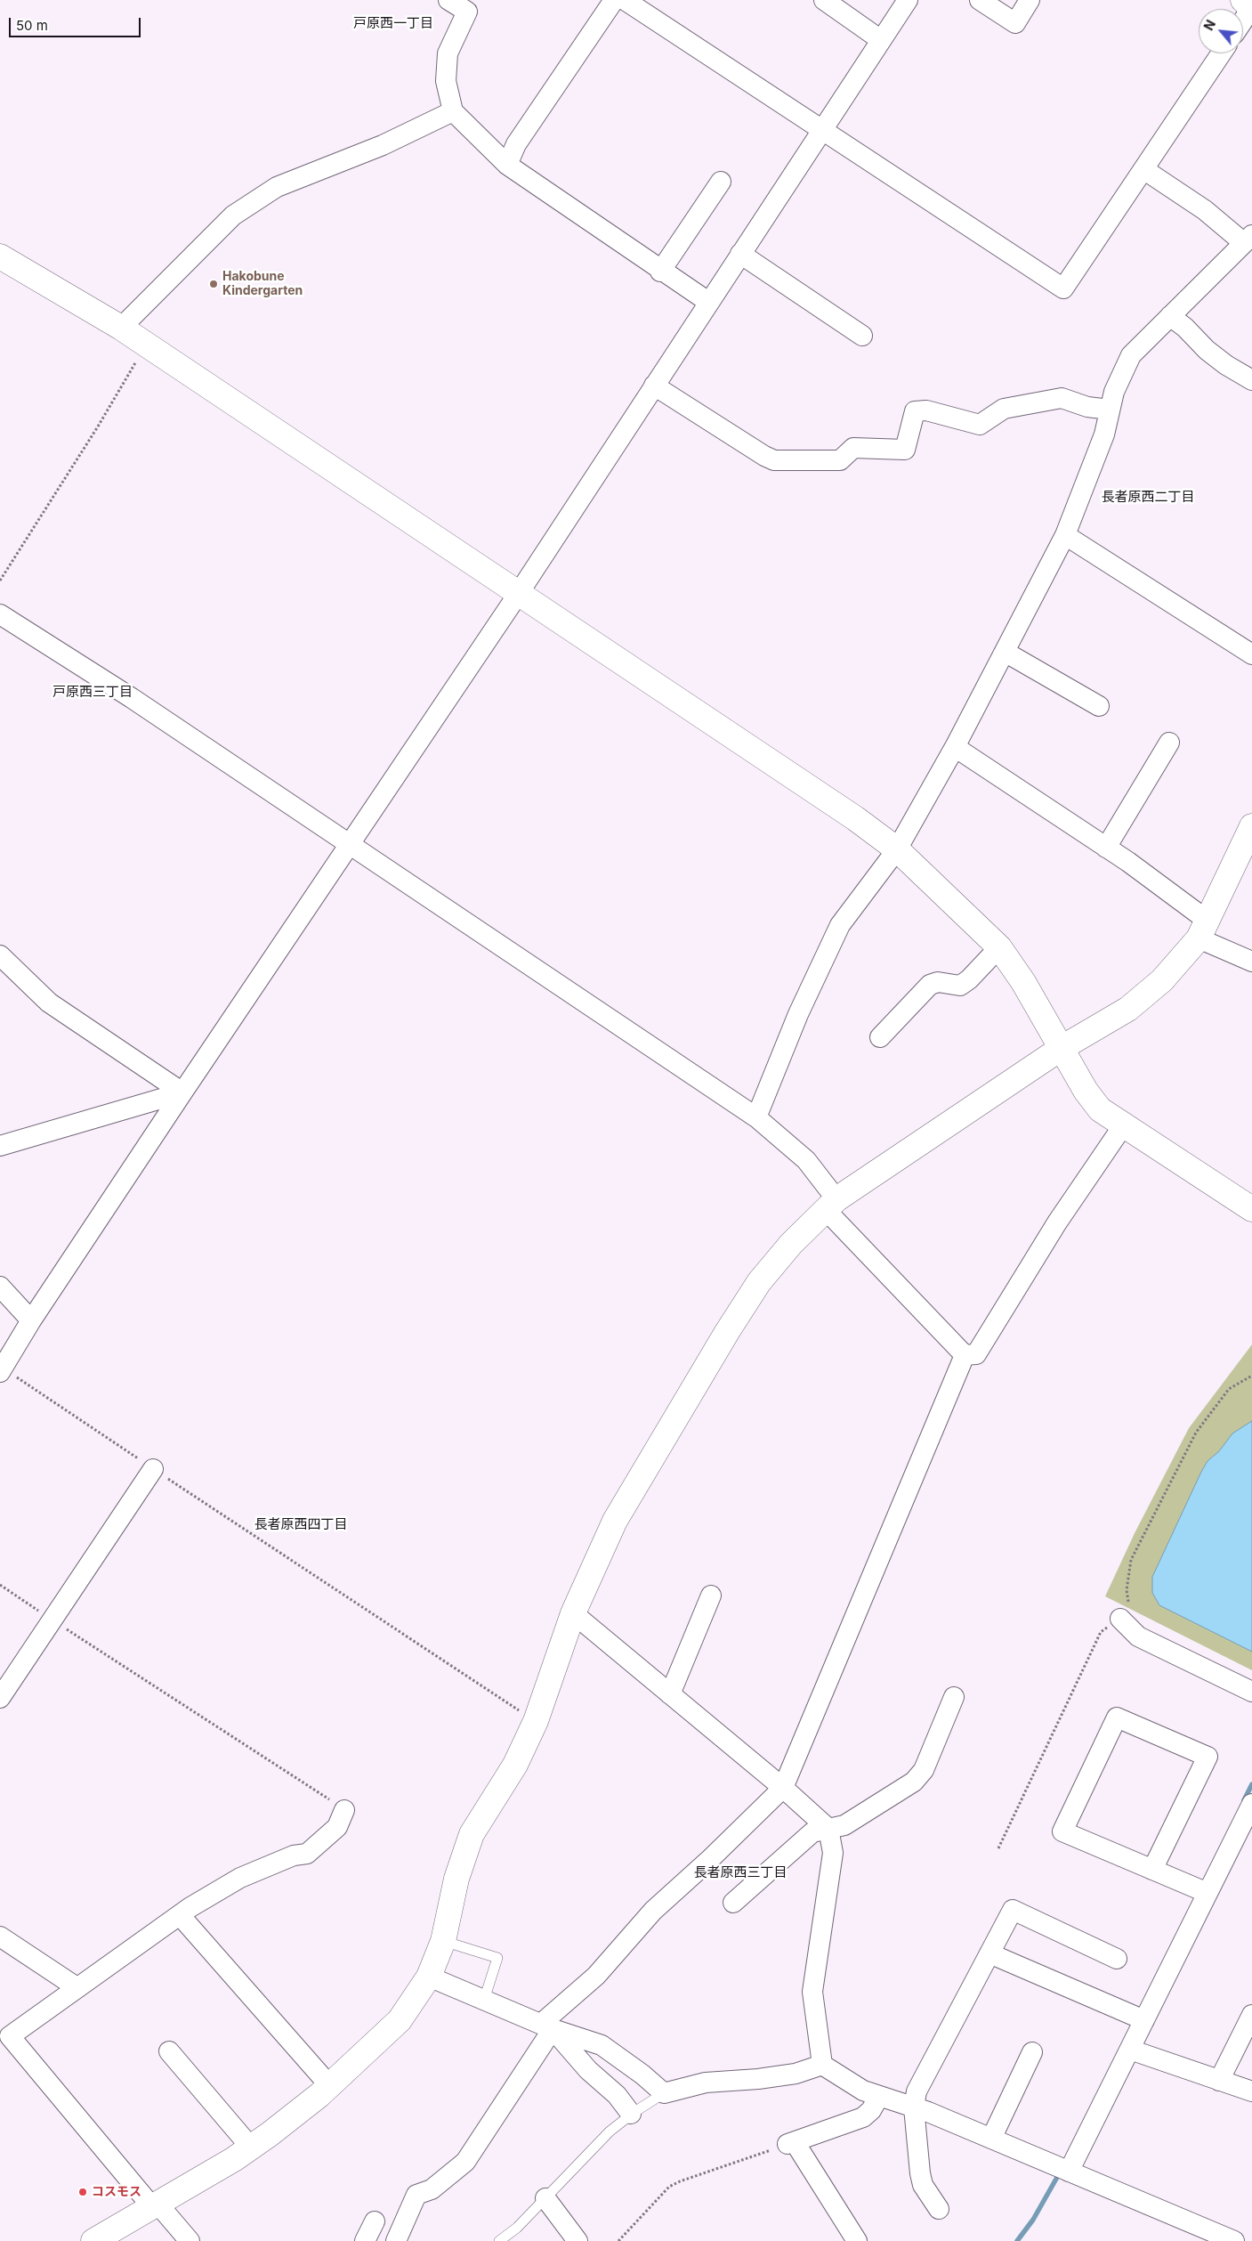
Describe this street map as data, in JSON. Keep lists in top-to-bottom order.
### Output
{
  "districts": [
    "戸原西一丁目",
    "長者原西二丁目",
    "戸原西三丁目",
    "長者原西四丁目",
    "長者原西三丁目"
  ],
  "places": ["Hakobune Kindergarten", "コスモス"],
  "scale_bar": "50 m",
  "north": "top left"
}
